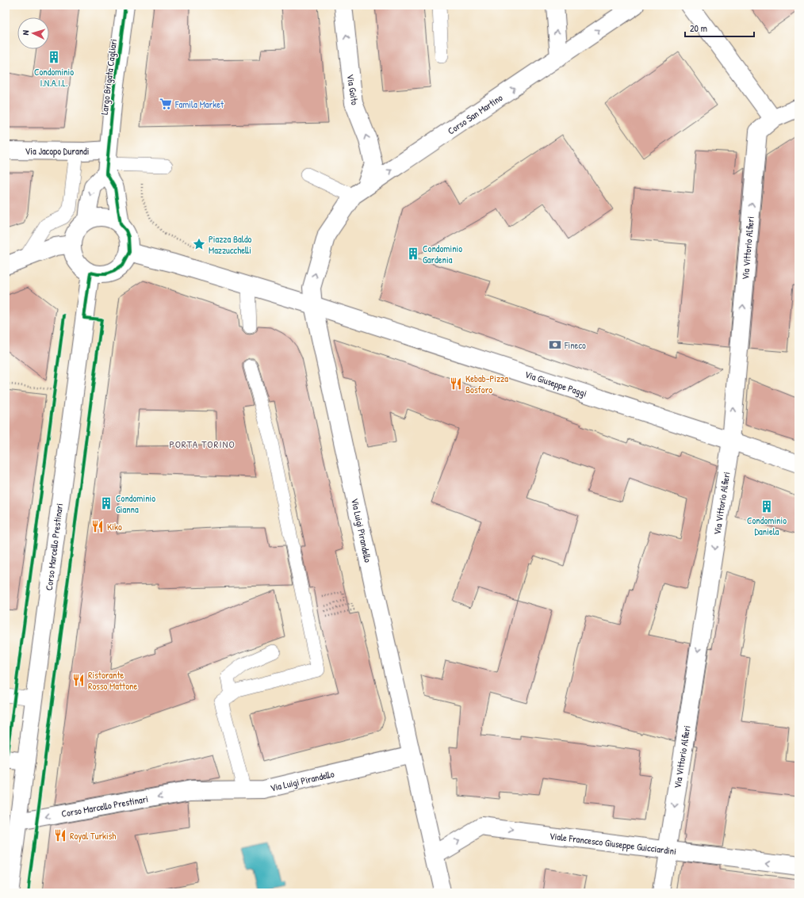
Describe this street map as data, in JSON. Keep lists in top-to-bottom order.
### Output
{
  "streets": {
    "street": [
      "Largo Brigata Cagliari",
      "Via Goito",
      "Corso San Martino",
      "Via Jacopo Durandi",
      "Via Vittorio Alfieri",
      "Via Giuseppe Paggi",
      "Via Luigi Pirandello",
      "Corso Marcello Prestinari",
      "Viale Francesco Giuseppe Guicciardini"
    ]
  },
  "crossings": [
    ["Largo Brigata Cagliari", "Via Jacopo Durandi"],
    ["Via Goito", "Corso San Martino"],
    ["Corso San Martino", "Via Giuseppe Paggi"],
    ["Corso San Martino", "Via Luigi Pirandello"],
    ["Via Vittorio Alfieri", "Via Giuseppe Paggi"],
    ["Via Vittorio Alfieri", "Viale Francesco Giuseppe Guicciardini"],
    ["Via Giuseppe Paggi", "Via Luigi Pirandello"],
    ["Via Luigi Pirandello", "Corso Marcello Prestinari"],
    ["Via Luigi Pirandello", "Viale Francesco Giuseppe Guicciardini"]
  ],
  "one_way": ["Via Goito", "Corso San Martino"],
  "districts": ["PORTA TORINO"],
  "places": {
    "building": [
      "Condominio I.N.A.I.L.",
      "Condominio Gardenia",
      "Condominio Gianna",
      "Condominio Daniela"
    ],
    "supermarket": ["Famila Market"],
    "place": ["Piazza Baldo Mazzucchelli"],
    "bank": ["Fineco"],
    "restaurant": [
      "Kebab-Pizza Bosforo",
      "Kiko",
      "Ristorante Rosso Mattone",
      "Royal Turkish"
    ]
  },
  "scale_bar": "20 m",
  "north": "left"
}
